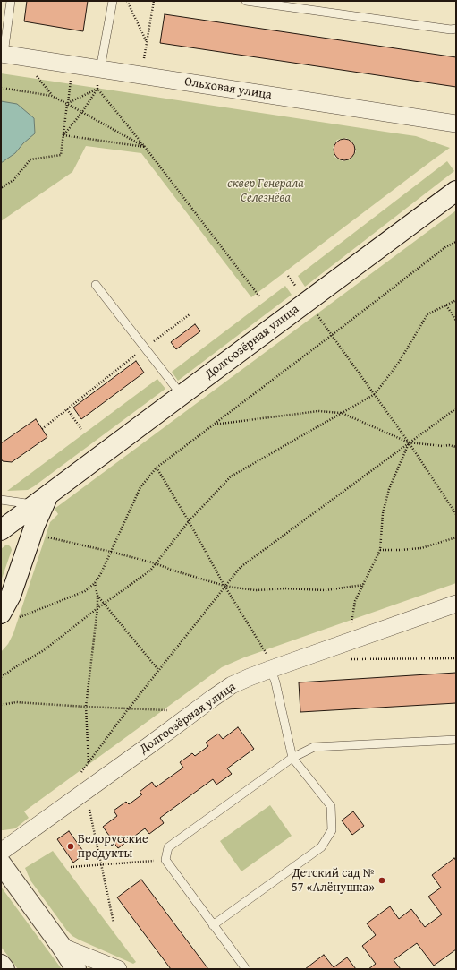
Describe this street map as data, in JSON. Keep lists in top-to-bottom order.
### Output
{
  "streets": {
    "main road": ["Долгоозёрная улица"],
    "street": ["Ольховая улица"]
  },
  "parks": ["сквер Генерала Селезнёва"],
  "places": ["Белорусские продукты", "Детский сад № 57 «Алёнушка»"]
}
